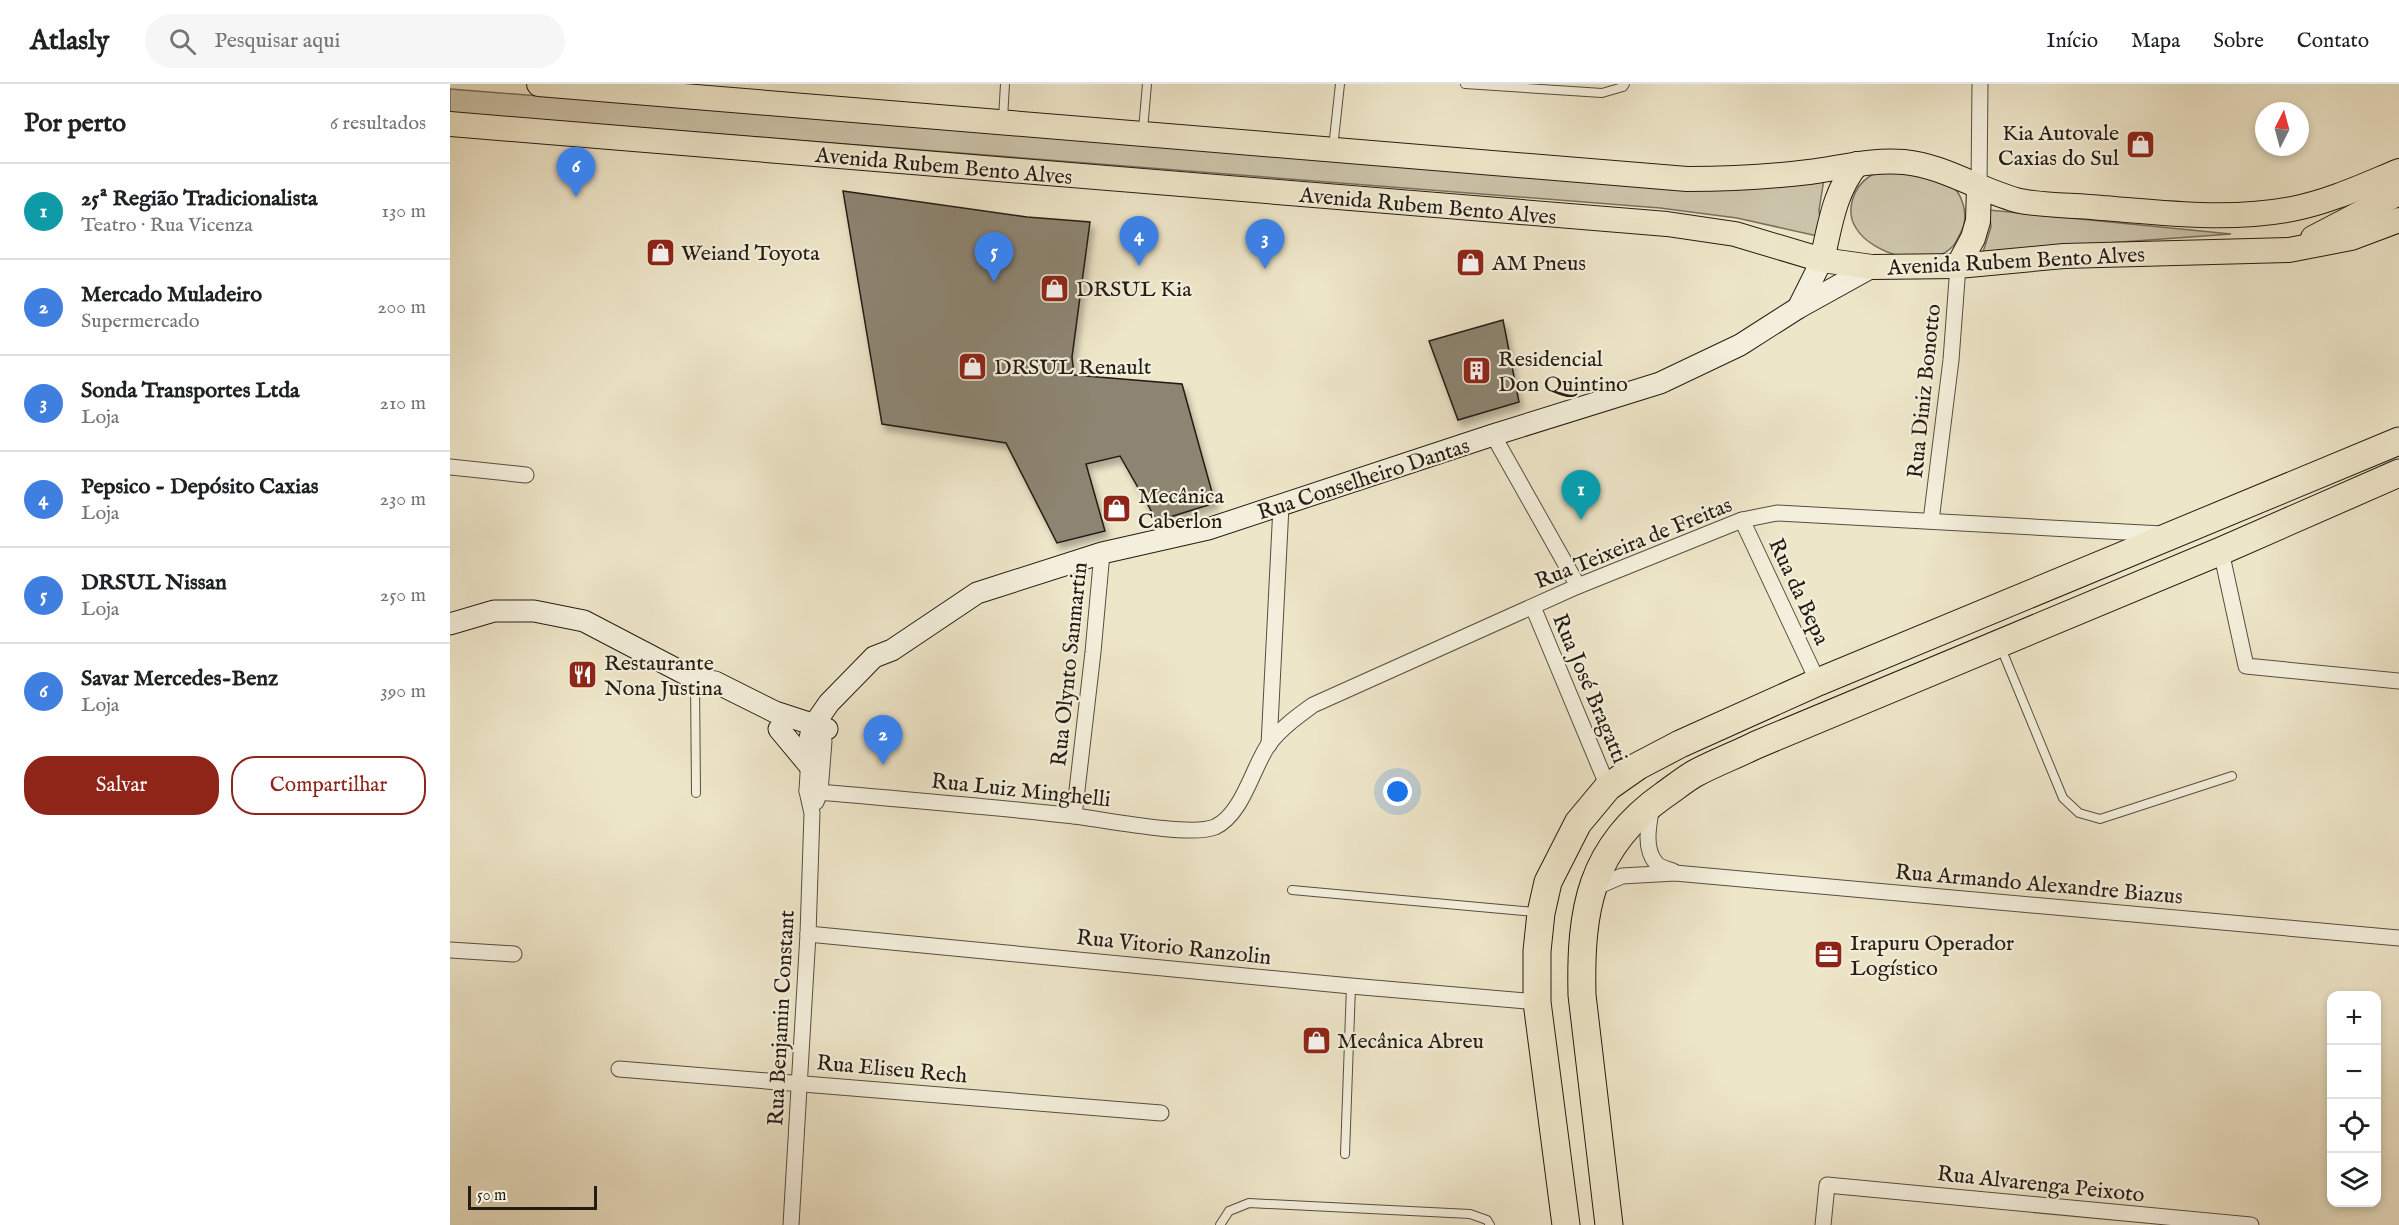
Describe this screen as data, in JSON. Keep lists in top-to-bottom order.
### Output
{
  "streets": {
    "main road": ["Avenida Rubem Bento Alves"],
    "street": [
      "Rua Diniz Bonotto",
      "Rua Conselheiro Dantas",
      "Rua Teixeira de Freitas",
      "Rua da Bepa",
      "Rua Olynto Sanmartin",
      "Rua José Bragatti",
      "Rua Luiz Minghelli",
      "Rua Armando Alexandre Biazus",
      "Rua Vitorio Ranzolin",
      "Rua Benjamin Constant",
      "Rua Eliseu Rech",
      "Rua Alvarenga Peixoto"
    ]
  },
  "crossings": [
    ["Avenida Rubem Bento Alves", "Rua Diniz Bonotto"],
    ["Avenida Rubem Bento Alves", "Rua Conselheiro Dantas"],
    ["Rua Diniz Bonotto", "Rua Teixeira de Freitas"],
    ["Rua Conselheiro Dantas", "Rua Olynto Sanmartin"],
    ["Rua Conselheiro Dantas", "Rua Benjamin Constant"],
    ["Rua Teixeira de Freitas", "Rua da Bepa"],
    ["Rua Teixeira de Freitas", "Rua José Bragatti"],
    ["Rua Teixeira de Freitas", "Rua Luiz Minghelli"],
    ["Rua Olynto Sanmartin", "Rua Luiz Minghelli"],
    ["Rua Luiz Minghelli", "Rua Benjamin Constant"],
    ["Rua Vitorio Ranzolin", "Rua Benjamin Constant"],
    ["Rua Benjamin Constant", "Rua Eliseu Rech"]
  ],
  "places": {
    "shop": [
      "Kia Autovale Caxias do Sul",
      "Weiand Toyota",
      "AM Pneus",
      "DRSUL Kia",
      "DRSUL Renault",
      "Mecânica Caberlon",
      "Mecânica Abreu"
    ],
    "building": ["Residencial Don Quintino"],
    "restaurant": ["Restaurante Nona Justina"],
    "office": ["Irapuru Operador Logístico"]
  },
  "scale_bar": "50 m",
  "north": "top",
  "page": {
    "header": "Atlasly",
    "search": "Pesquisar aqui",
    "nav": [
      "Início",
      "Mapa",
      "Sobre",
      "Contato"
    ],
    "heading": ["Por perto", "6 resultados"],
    "pins": [
      "6",
      "4",
      "3",
      "5",
      "1",
      "2"
    ],
    "list": [
      {
        "mark": "1",
        "name": "25ª Região Tradicionalista",
        "note": "Teatro · Rua Vicenza",
        "value": "130 m"
      },
      {
        "mark": "2",
        "name": "Mercado Muladeiro",
        "note": "Supermercado",
        "value": "200 m"
      },
      {
        "mark": "3",
        "name": "Sonda Transportes Ltda",
        "note": "Loja",
        "value": "210 m"
      },
      {
        "mark": "4",
        "name": "Pepsico - Depósito Caxias",
        "note": "Loja",
        "value": "230 m"
      },
      {
        "mark": "5",
        "name": "DRSUL Nissan",
        "note": "Loja",
        "value": "250 m"
      },
      {
        "mark": "6",
        "name": "Savar Mercedes-Benz",
        "note": "Loja",
        "value": "390 m"
      }
    ],
    "buttons": ["Salvar", "Compartilhar"],
    "map_buttons": ["+", "−"],
    "scale": "50 m"
  }
}
